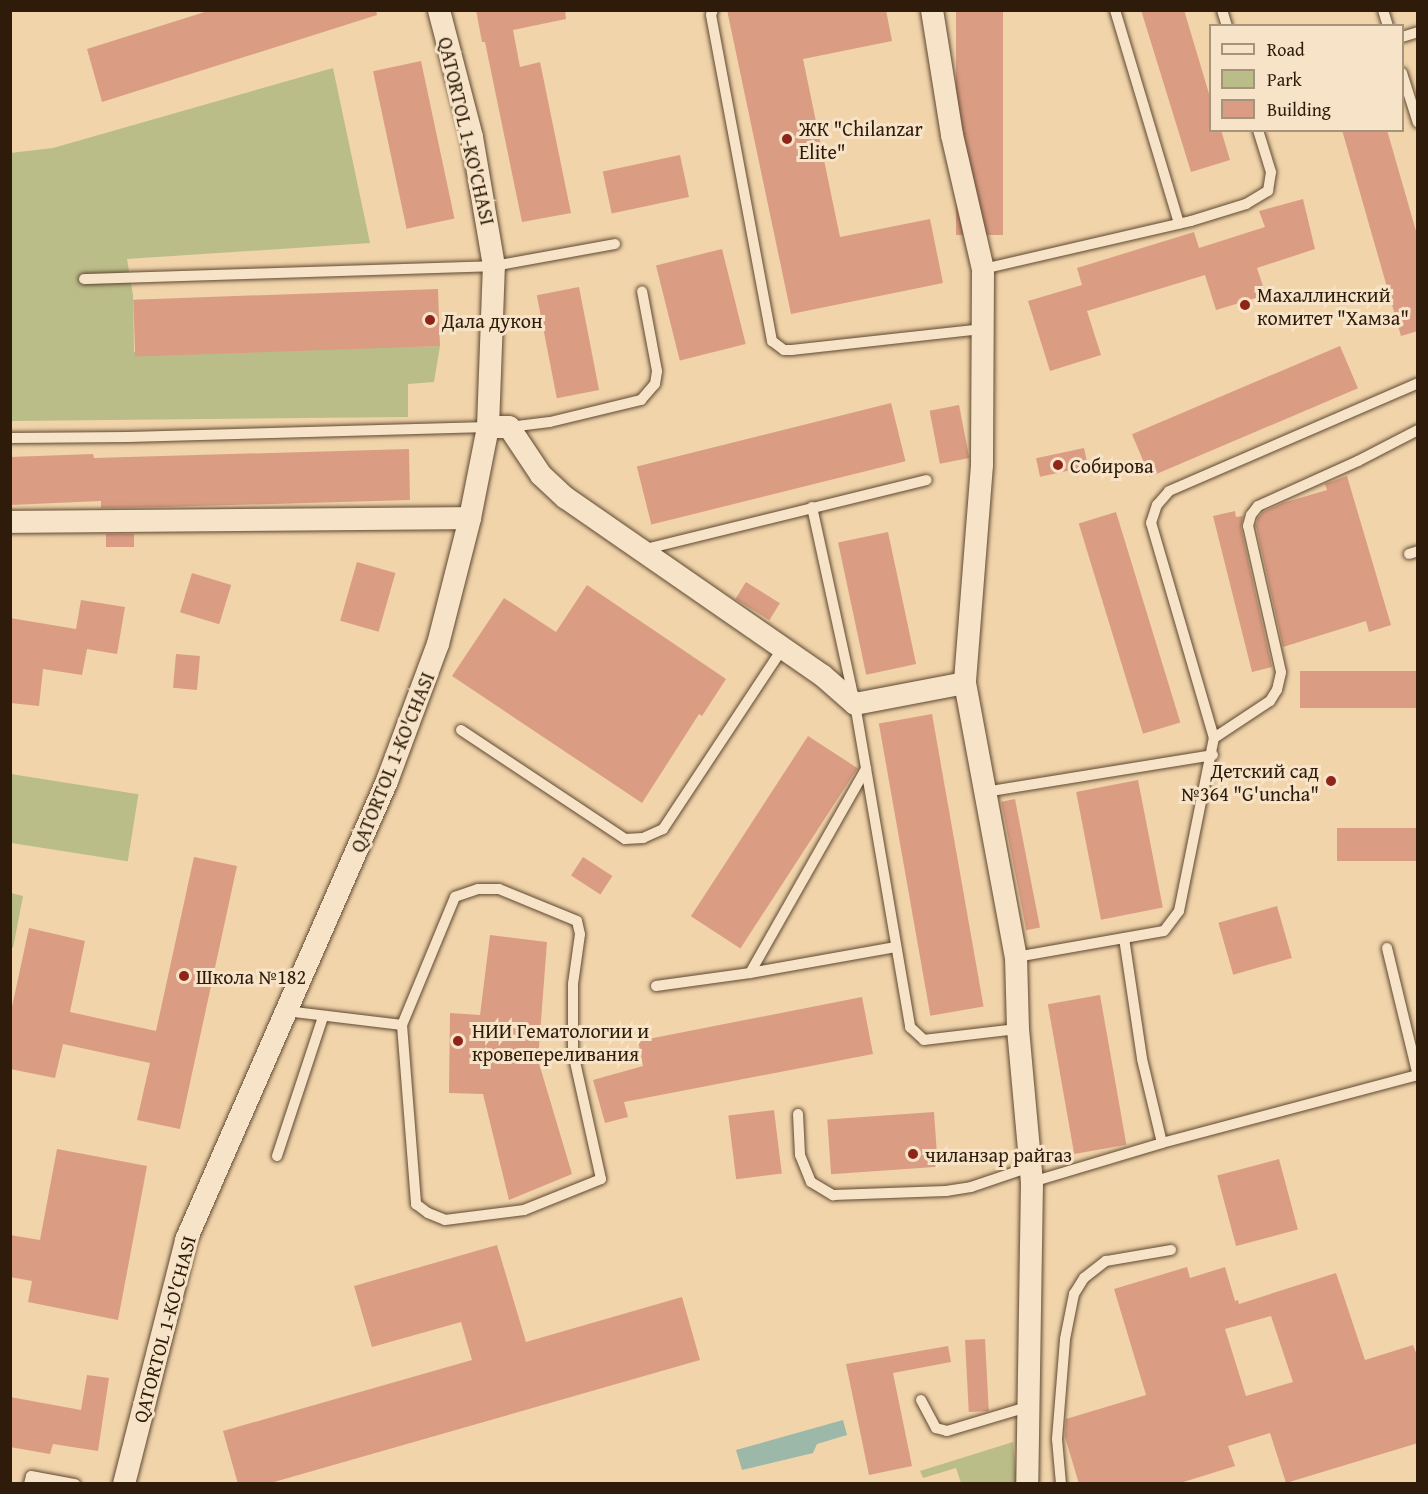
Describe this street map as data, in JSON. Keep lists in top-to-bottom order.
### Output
{
  "streets": {
    "street": ["QATORTOL 1-KO'CHASI"]
  },
  "places": [
    "ЖК \"Chilanzar Elite\"",
    "Махаллинский комитет \"Хамза\"",
    "Дала дукон",
    "Собирова",
    "Детский сад №364 \"G'uncha\"",
    "Школа №182",
    "НИИ Гематологии и кровепереливания",
    "чиланзар райгаз"
  ],
  "legend": ["Road", "Park", "Building"]
}
